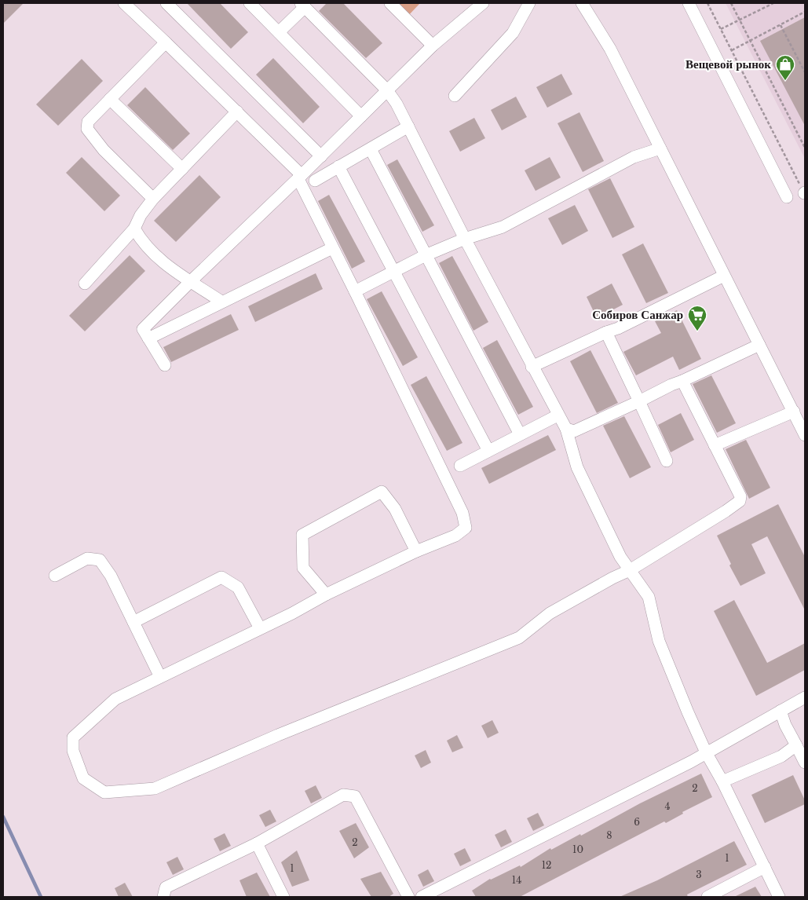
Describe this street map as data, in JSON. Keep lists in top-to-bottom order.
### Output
{
  "places": {
    "shop": ["Вещевой рынок"],
    "supermarket": ["Собиров Санжар"]
  },
  "house_numbers": [
    "2",
    "4",
    "6",
    "8",
    "2",
    "10",
    "1",
    "12",
    "1",
    "3",
    "14"
  ]
}
